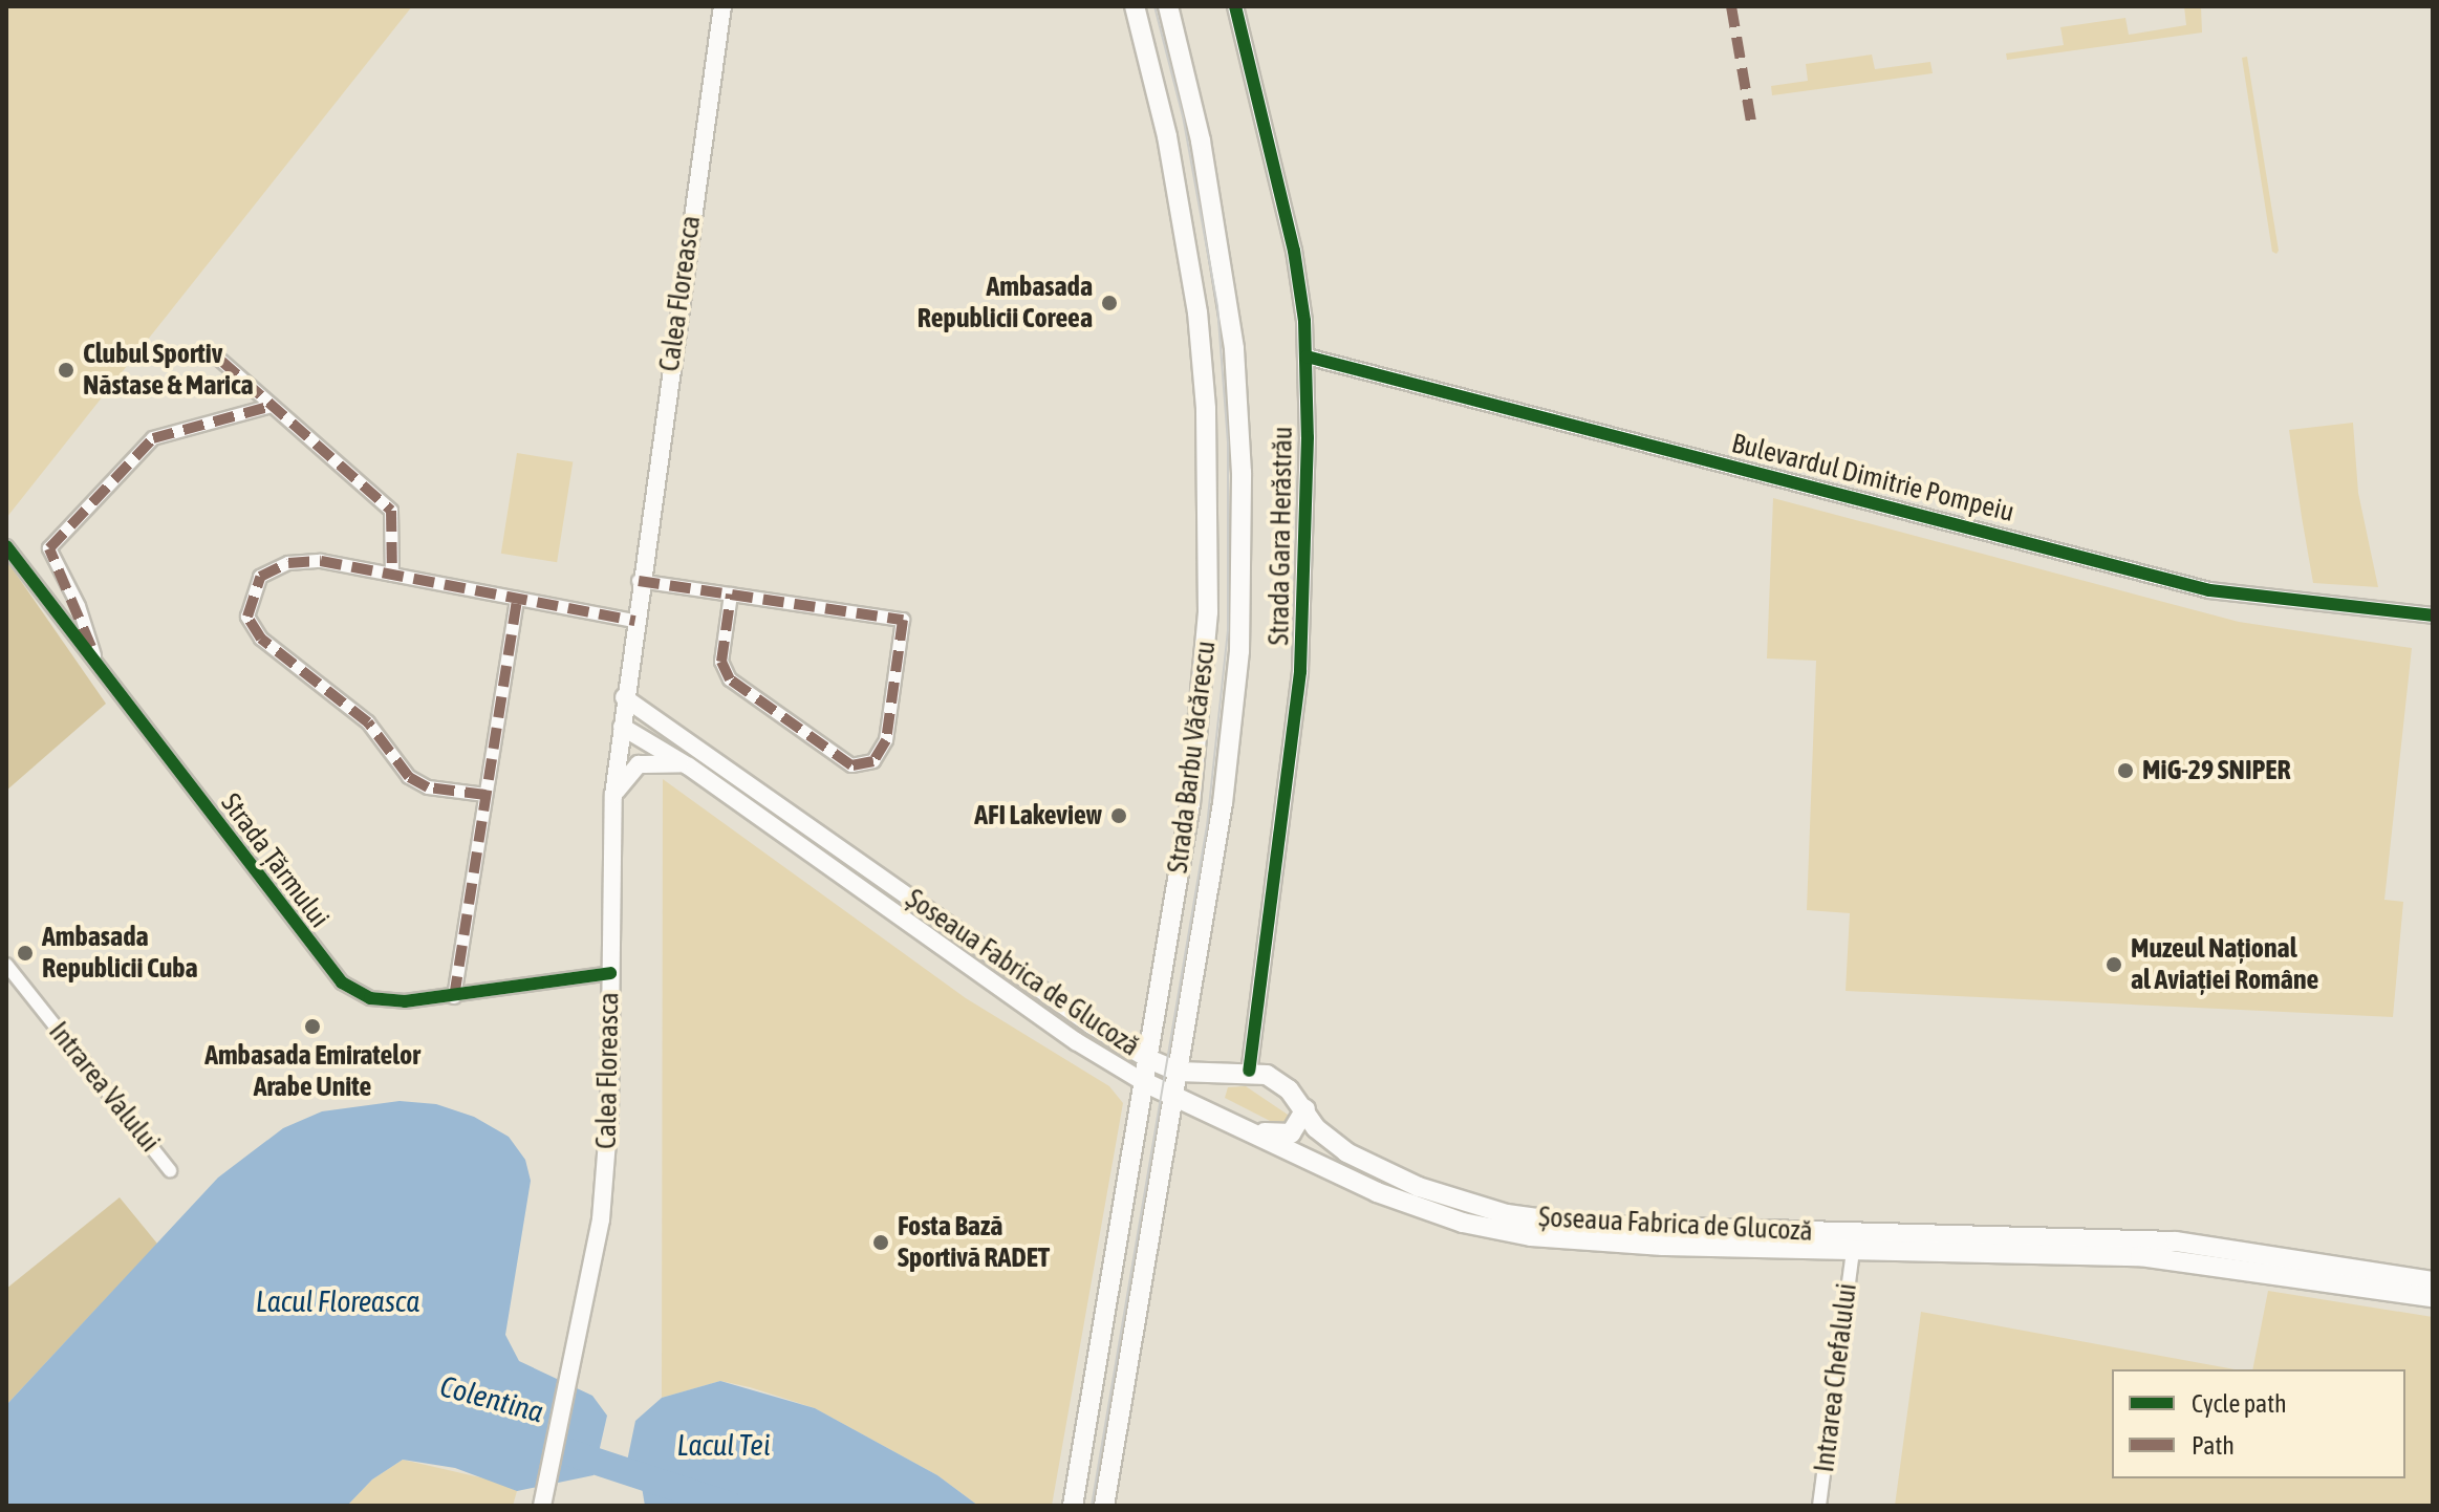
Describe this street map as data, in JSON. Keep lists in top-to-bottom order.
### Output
{
  "streets": {
    "main road": ["Calea Floreasca", "Strada Barbu Văcărescu", "Șoseaua Fabrica de Glucoză"],
    "street": [
      "Bulevardul Dimitrie Pompeiu",
      "Strada Gara Herăstrău",
      "Strada Țărmului",
      "Intrarea Valului",
      "Intrarea Chefalului"
    ]
  },
  "crossings": [
    ["Calea Floreasca", "Strada Țărmului"],
    ["Calea Floreasca", "Șoseaua Fabrica de Glucoză"],
    ["Bulevardul Dimitrie Pompeiu", "Strada Gara Herăstrău"],
    ["Strada Gara Herăstrău", "Șoseaua Fabrica de Glucoză"],
    ["Strada Barbu Văcărescu", "Șoseaua Fabrica de Glucoză"],
    ["Șoseaua Fabrica de Glucoză", "Intrarea Chefalului"]
  ],
  "water": ["Lacul Floreasca", "Colentina", "Lacul Tei"],
  "places": [
    "Ambasada Republicii Coreea",
    "Clubul Sportiv Năstase & Marica",
    "MiG-29 SNIPER",
    "AFI Lakeview",
    "Ambasada Republicii Cuba",
    "Muzeul Național al Aviației Române",
    "Ambasada Emiratelor Arabe Unite",
    "Fosta Bază Sportivă RADET"
  ],
  "legend": ["Cycle path", "Path"]
}
